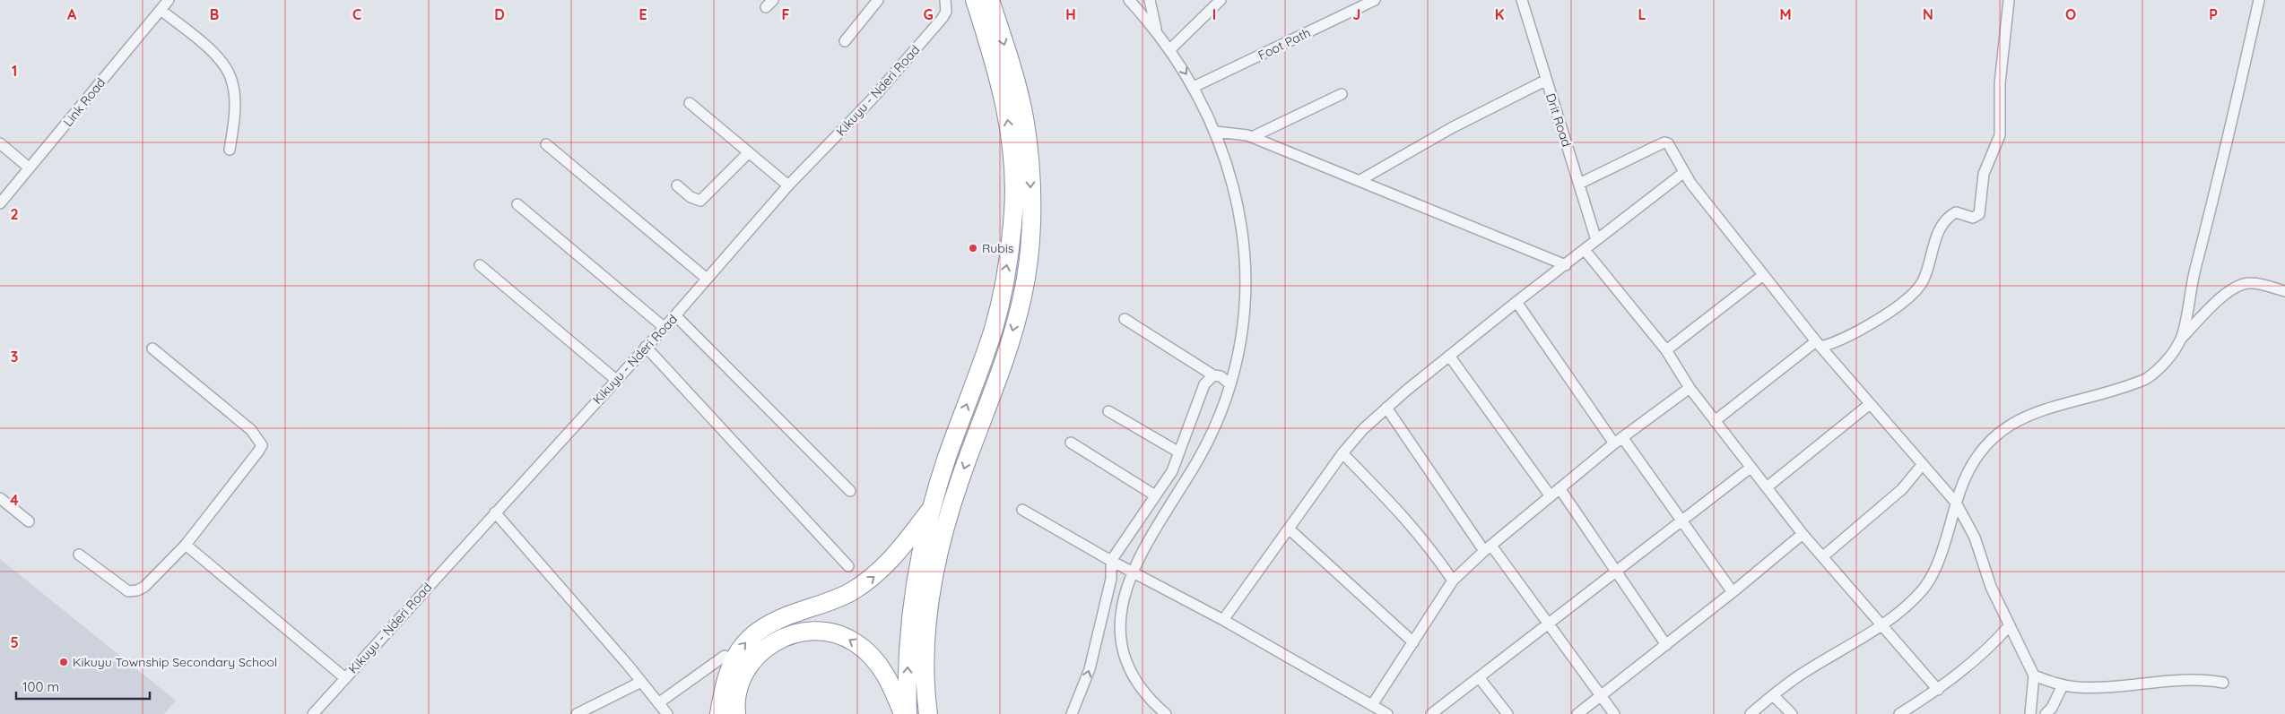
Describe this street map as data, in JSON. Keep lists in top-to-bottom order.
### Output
{
  "streets": {
    "street": [
      "Foot Path",
      "Kikuyu - Nderi Road",
      "Link Road",
      "Drit Road"
    ]
  },
  "places": ["Rubis", "Kikuyu Township Secondary School"],
  "scale_bar": "100 m",
  "grid": {
    "columns": [
      "A",
      "B",
      "C",
      "D",
      "E",
      "F",
      "G",
      "H",
      "I",
      "J",
      "K",
      "L",
      "M",
      "N",
      "O",
      "P"
    ],
    "rows": [
      "1",
      "2",
      "3",
      "4",
      "5"
    ]
  }
}
